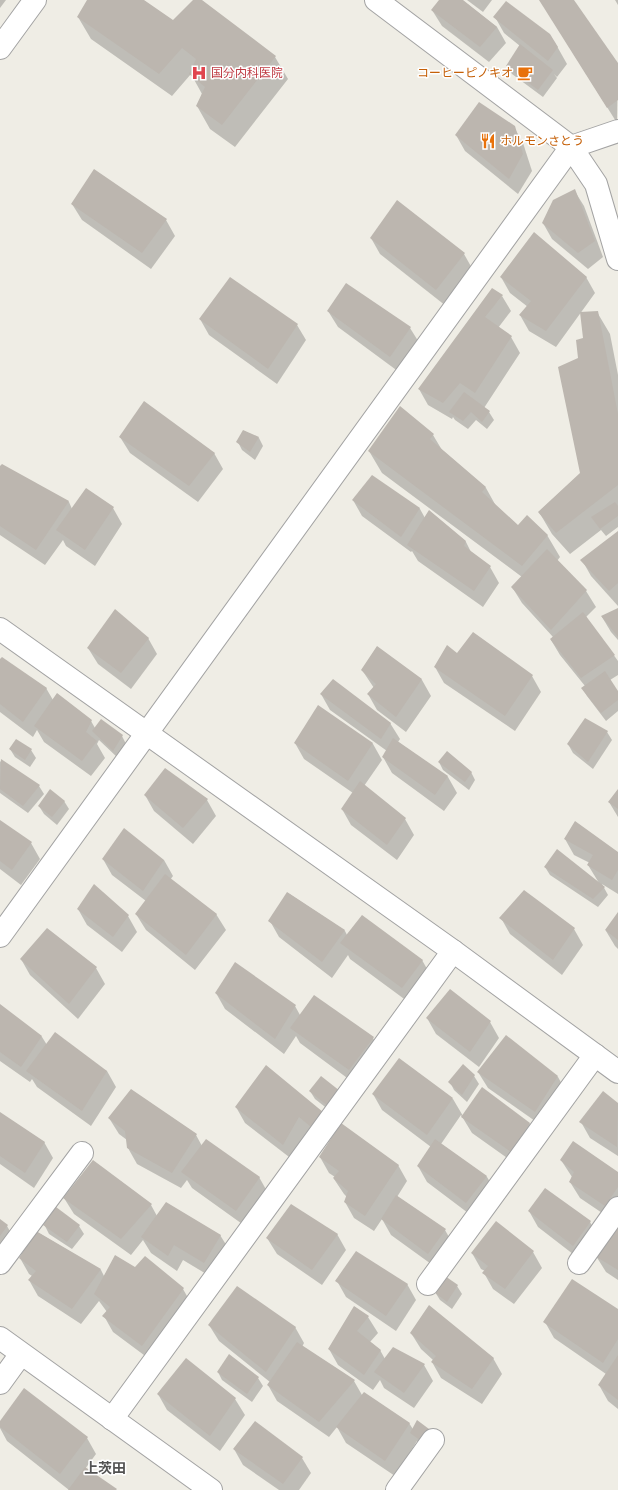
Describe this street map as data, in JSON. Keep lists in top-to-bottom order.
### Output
{
  "districts": ["上茨田"],
  "places": {
    "hospital": ["国分内科医院"],
    "cafe": ["コーヒーピノキオ"],
    "restaurant": ["ホルモンさとう"]
  }
}
